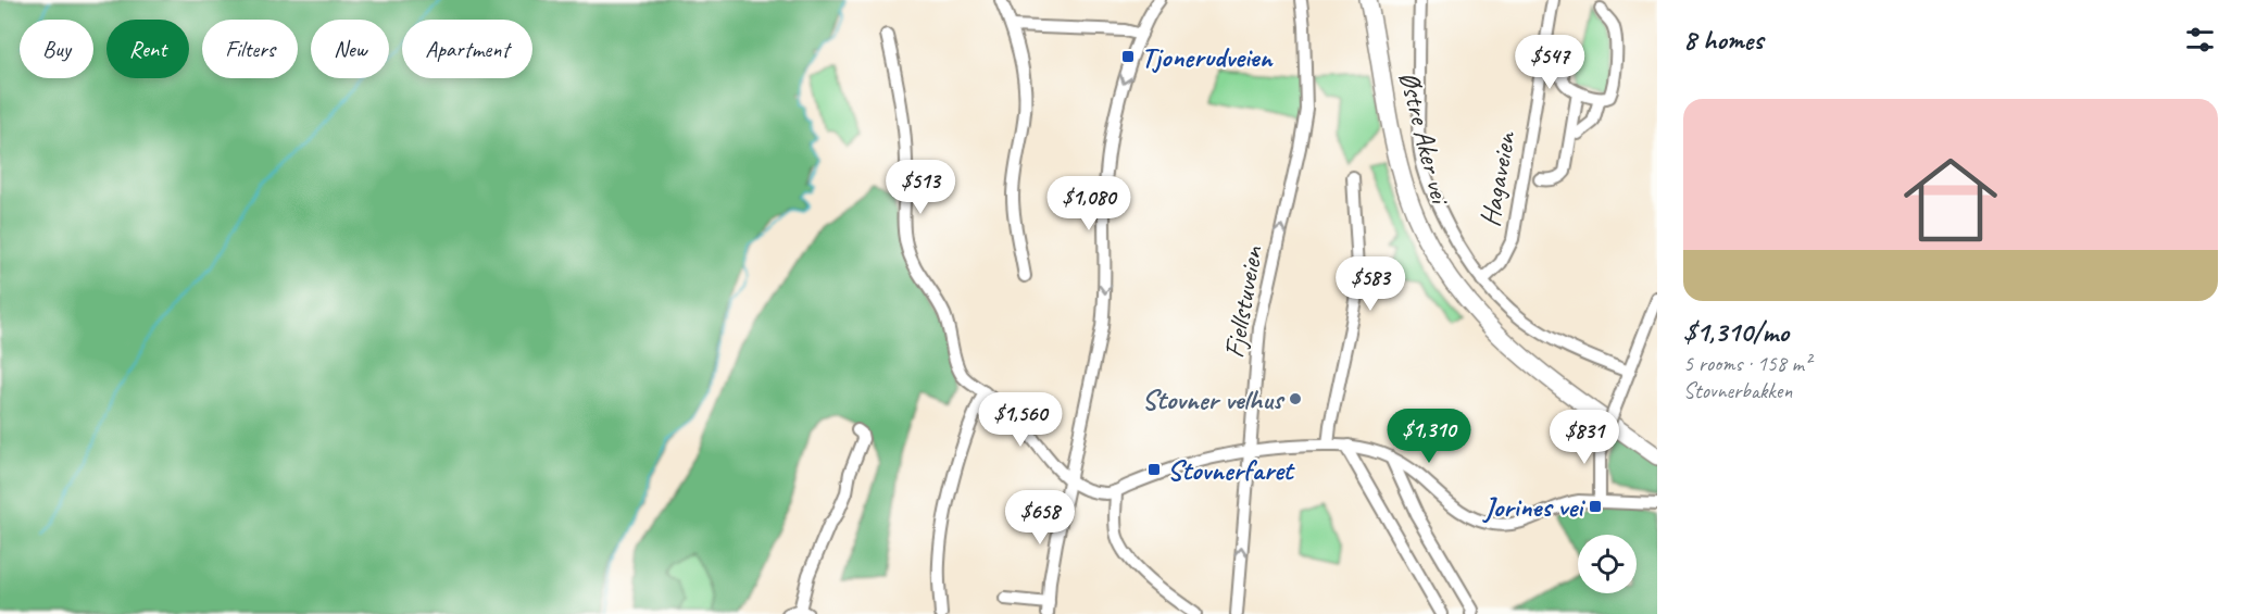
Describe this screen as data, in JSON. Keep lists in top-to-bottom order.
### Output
{
  "streets": {
    "highway": ["Østre Aker vei"],
    "street": ["Hagaveien", "Fjellstuveien"]
  },
  "places": {
    "transit": ["Tjonerudveien", "Stovnerfaret", "Jorines vei"],
    "other": ["Stovner velhus"]
  },
  "page": {
    "heading": "8 homes",
    "chip": [
      "Buy",
      "Rent",
      "Filters",
      "New",
      "Apartment"
    ],
    "price": [
      "$547",
      "$513",
      "$1,080",
      "$583",
      "$1,560",
      "$1,310",
      "$831",
      "$658"
    ],
    "list": [
      {
        "name": "$1,310/mo",
        "note": "5 rooms · 158 m² · Stovnerbakken"
      }
    ]
  }
}
